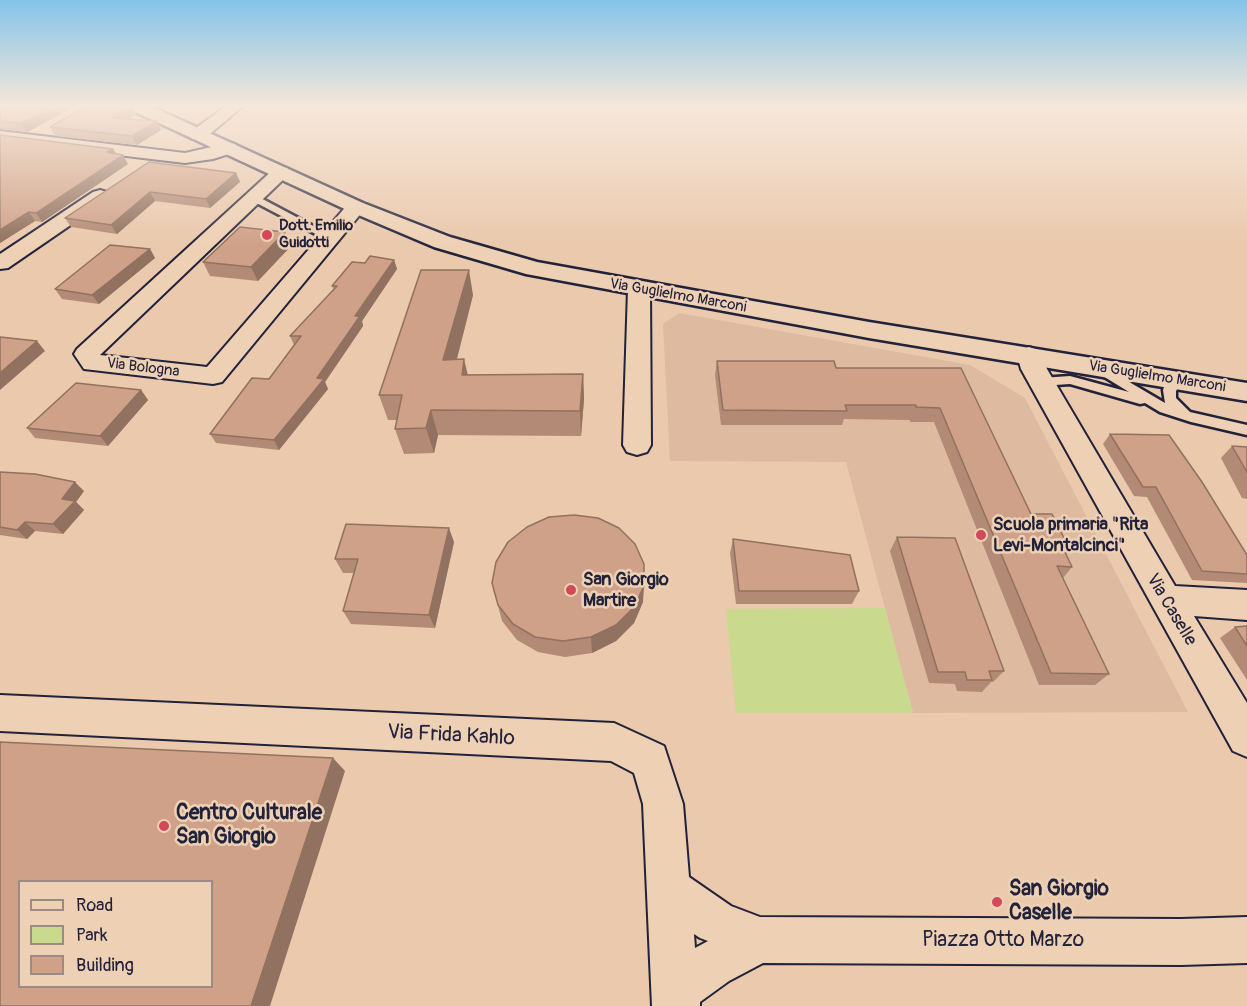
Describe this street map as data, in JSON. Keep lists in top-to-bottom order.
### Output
{
  "streets": {
    "main road": ["Via Guglielmo Marconi"],
    "street": [
      "Via Bologna",
      "Via Caselle",
      "Via Frida Kahlo",
      "Piazza Otto Marzo"
    ]
  },
  "crossings": [
    ["Via Guglielmo Marconi", "Via Bologna"],
    ["Via Guglielmo Marconi", "Via Caselle"],
    ["Via Frida Kahlo", "Piazza Otto Marzo"]
  ],
  "places": [
    "Dott. Emilio Guidotti",
    "Scuola primaria \"Rita Levi-Montalcinci\"",
    "San Giorgio Martire",
    "Centro Culturale San Giorgio",
    "San Giorgio Caselle"
  ],
  "legend": ["Road", "Park", "Building"]
}
